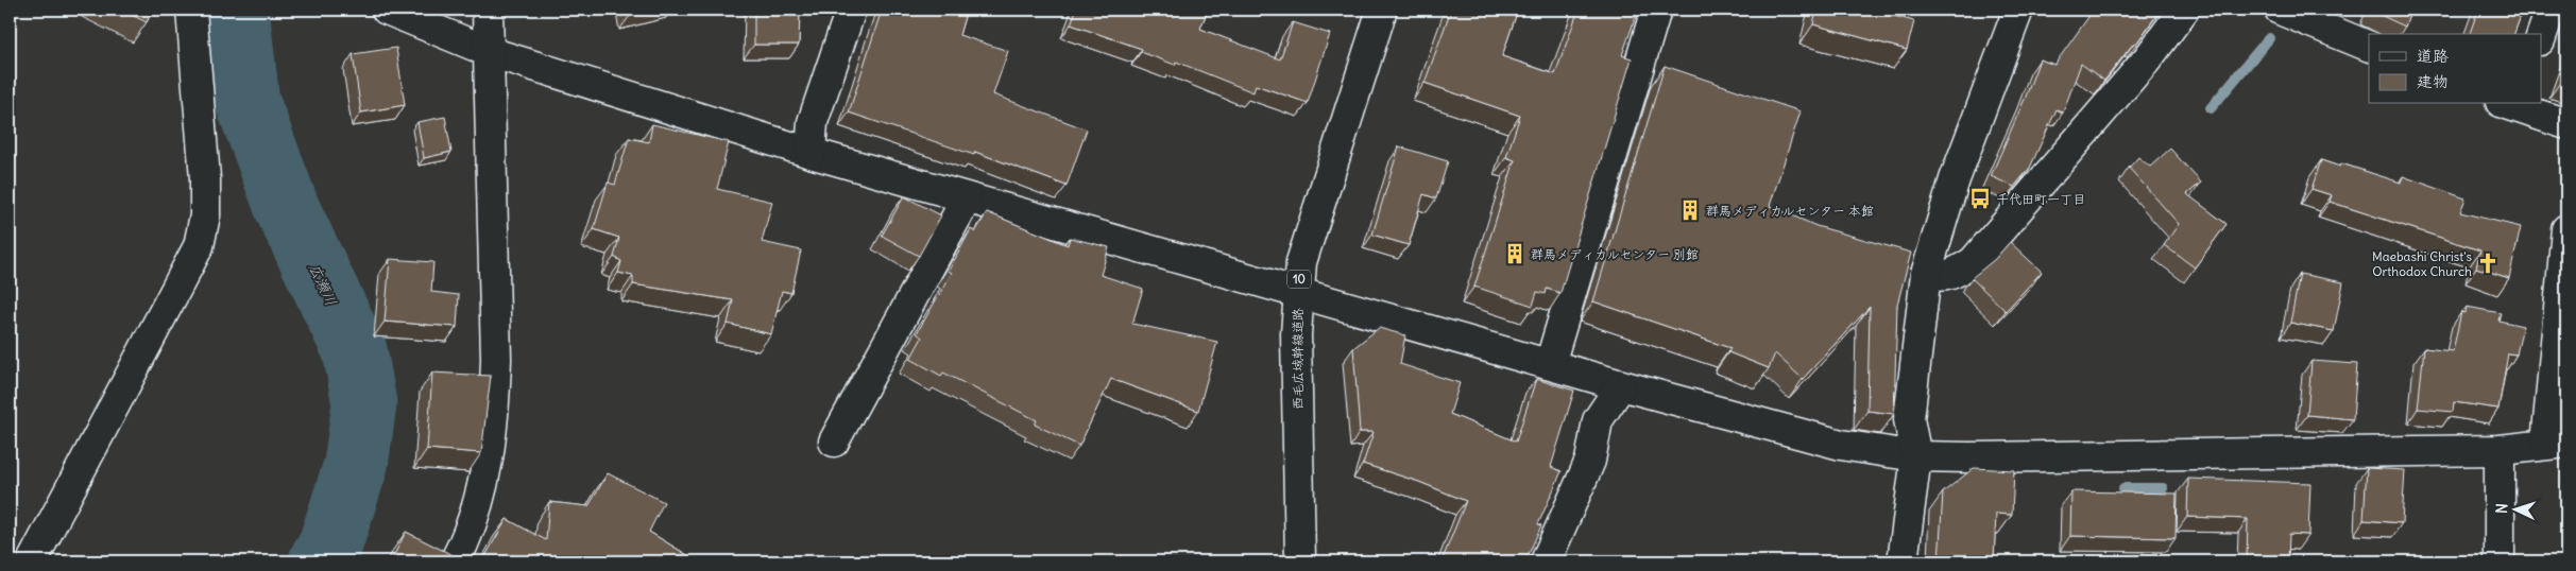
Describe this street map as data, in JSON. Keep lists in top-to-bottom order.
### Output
{
  "streets": {
    "street": ["10", "西毛広域幹線道路"]
  },
  "water": ["広瀬川"],
  "places": {
    "bus stop": ["千代田町一丁目"],
    "building": ["群馬メディカルセンター 本館", "群馬メディカルセンター 別館"],
    "church": ["Maebashi Christ's Orthodox Church"]
  },
  "legend": ["道路", "建物"],
  "north": "left"
}
